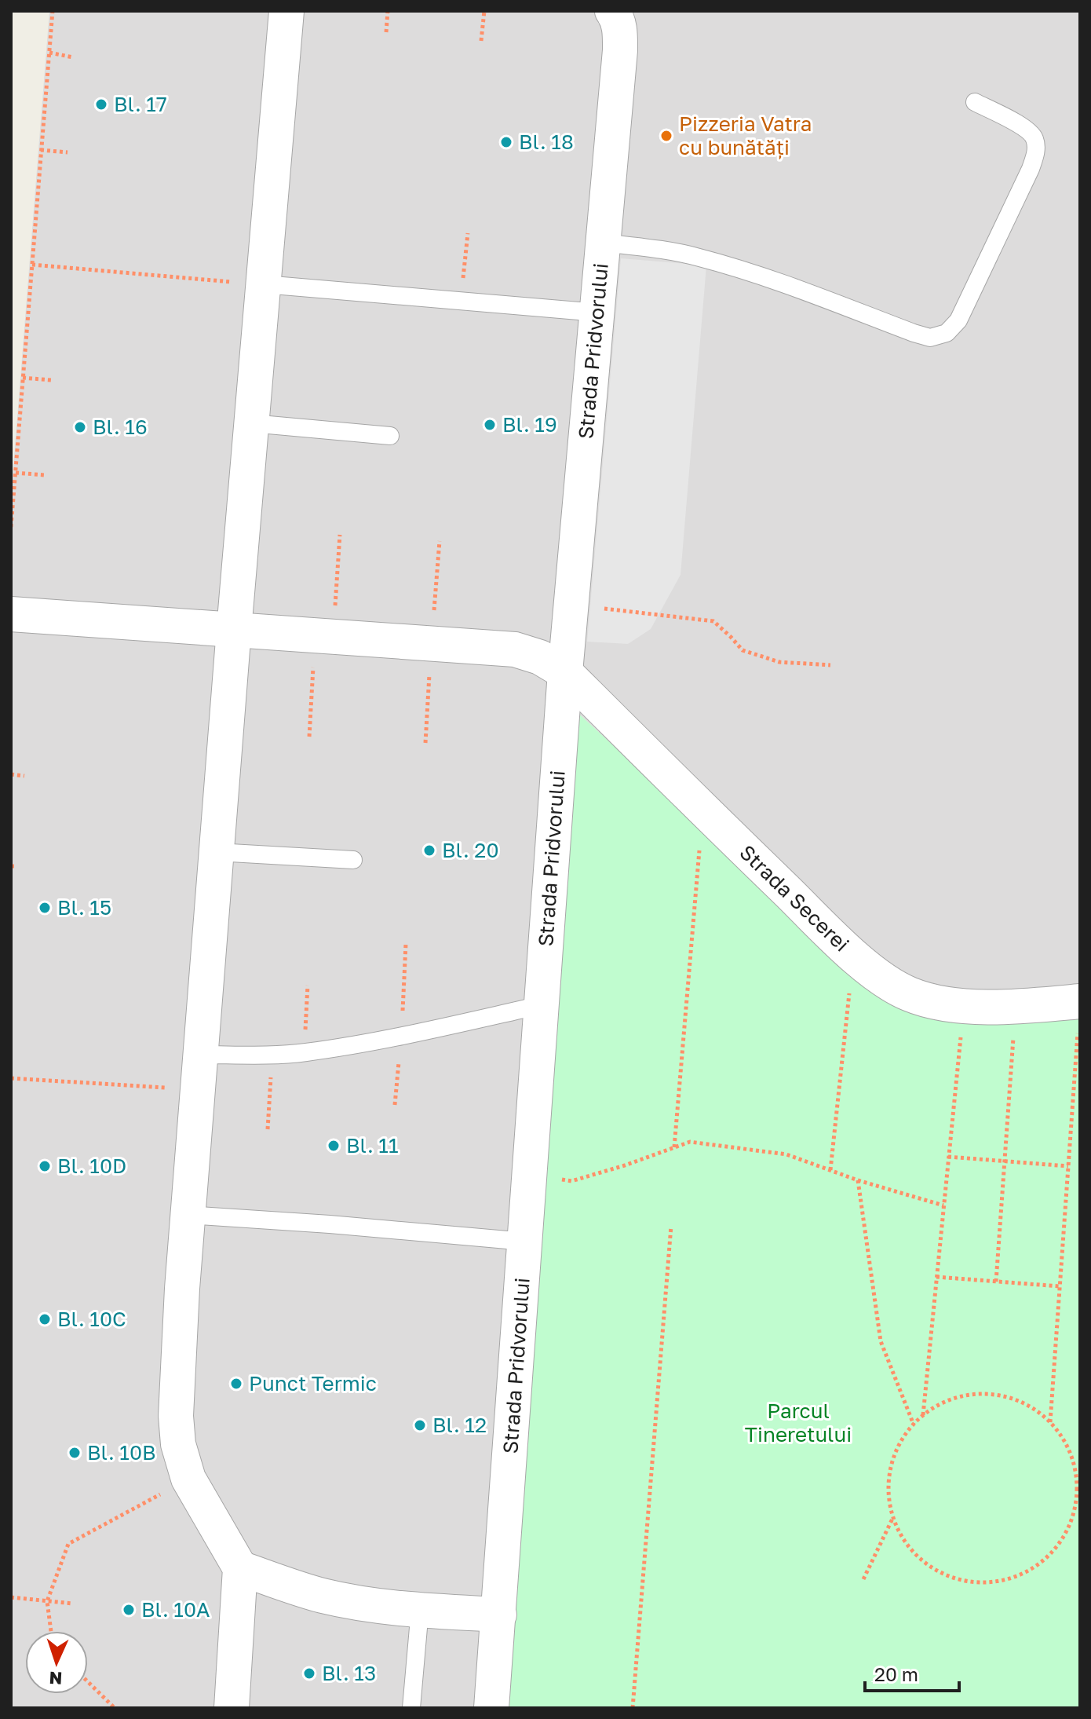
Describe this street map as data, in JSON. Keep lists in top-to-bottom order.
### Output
{
  "streets": {
    "street": ["Strada Pridvorului", "Strada Secerei"]
  },
  "crossings": [
    ["Strada Pridvorului", "Strada Secerei"]
  ],
  "parks": ["Parcul Tineretului"],
  "places": [
    "Bl. 17",
    "Pizzeria Vatra cu bunătăți",
    "Bl. 18",
    "Bl. 19",
    "Bl. 16",
    "Bl. 20",
    "Bl. 15",
    "Bl. 11",
    "Bl. 10D",
    "Bl. 10C",
    "Punct Termic",
    "Bl. 12",
    "Bl. 10B",
    "Bl. 10A",
    "Bl. 13"
  ],
  "scale_bar": "20 m",
  "north": "bottom"
}
